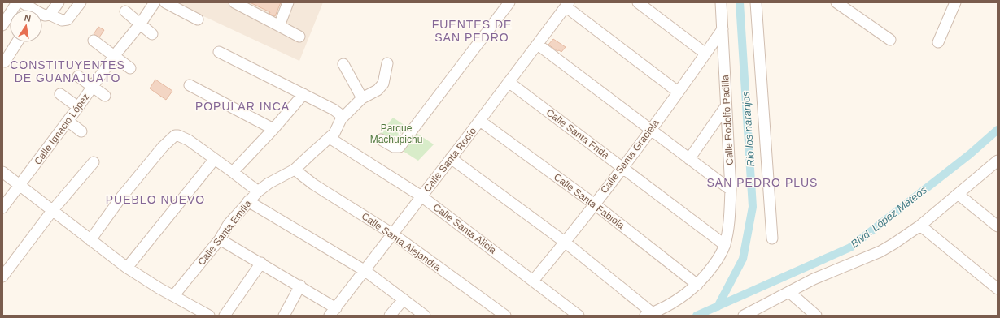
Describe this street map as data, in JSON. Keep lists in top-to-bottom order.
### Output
{
  "streets": {
    "street": [
      "Calle Rodolfo Padilla",
      "Calle Ignacio López",
      "Calle Santa Frida",
      "Calle Santa Graciela",
      "Calle Santa Rocío",
      "Calle Santa Fabiola",
      "Calle Santa Alicia",
      "Calle Santa Emilia",
      "Calle Santa Alejandra"
    ]
  },
  "crossings": [
    ["Calle Rodolfo Padilla", "Calle Santa Frida"],
    ["Calle Rodolfo Padilla", "Calle Santa Graciela"],
    ["Calle Rodolfo Padilla", "Calle Santa Fabiola"],
    ["Calle Santa Frida", "Calle Santa Graciela"],
    ["Calle Santa Frida", "Calle Santa Rocío"],
    ["Calle Santa Graciela", "Calle Santa Fabiola"],
    ["Calle Santa Graciela", "Calle Santa Alicia"],
    ["Calle Santa Rocío", "Calle Santa Fabiola"],
    ["Calle Santa Rocío", "Calle Santa Alicia"],
    ["Calle Santa Rocío", "Calle Santa Alejandra"],
    ["Calle Santa Alicia", "Calle Santa Emilia"],
    ["Calle Santa Emilia", "Calle Santa Alejandra"]
  ],
  "districts": [
    "FUENTES DE SAN PEDRO",
    "CONSTITUYENTES DE GUANAJUATO",
    "POPULAR INCA",
    "SAN PEDRO PLUS",
    "PUEBLO NUEVO"
  ],
  "water": ["Rio los naranjos", "Blvd. López Mateos"],
  "parks": ["Parque Machupichu"],
  "north": "top"
}
